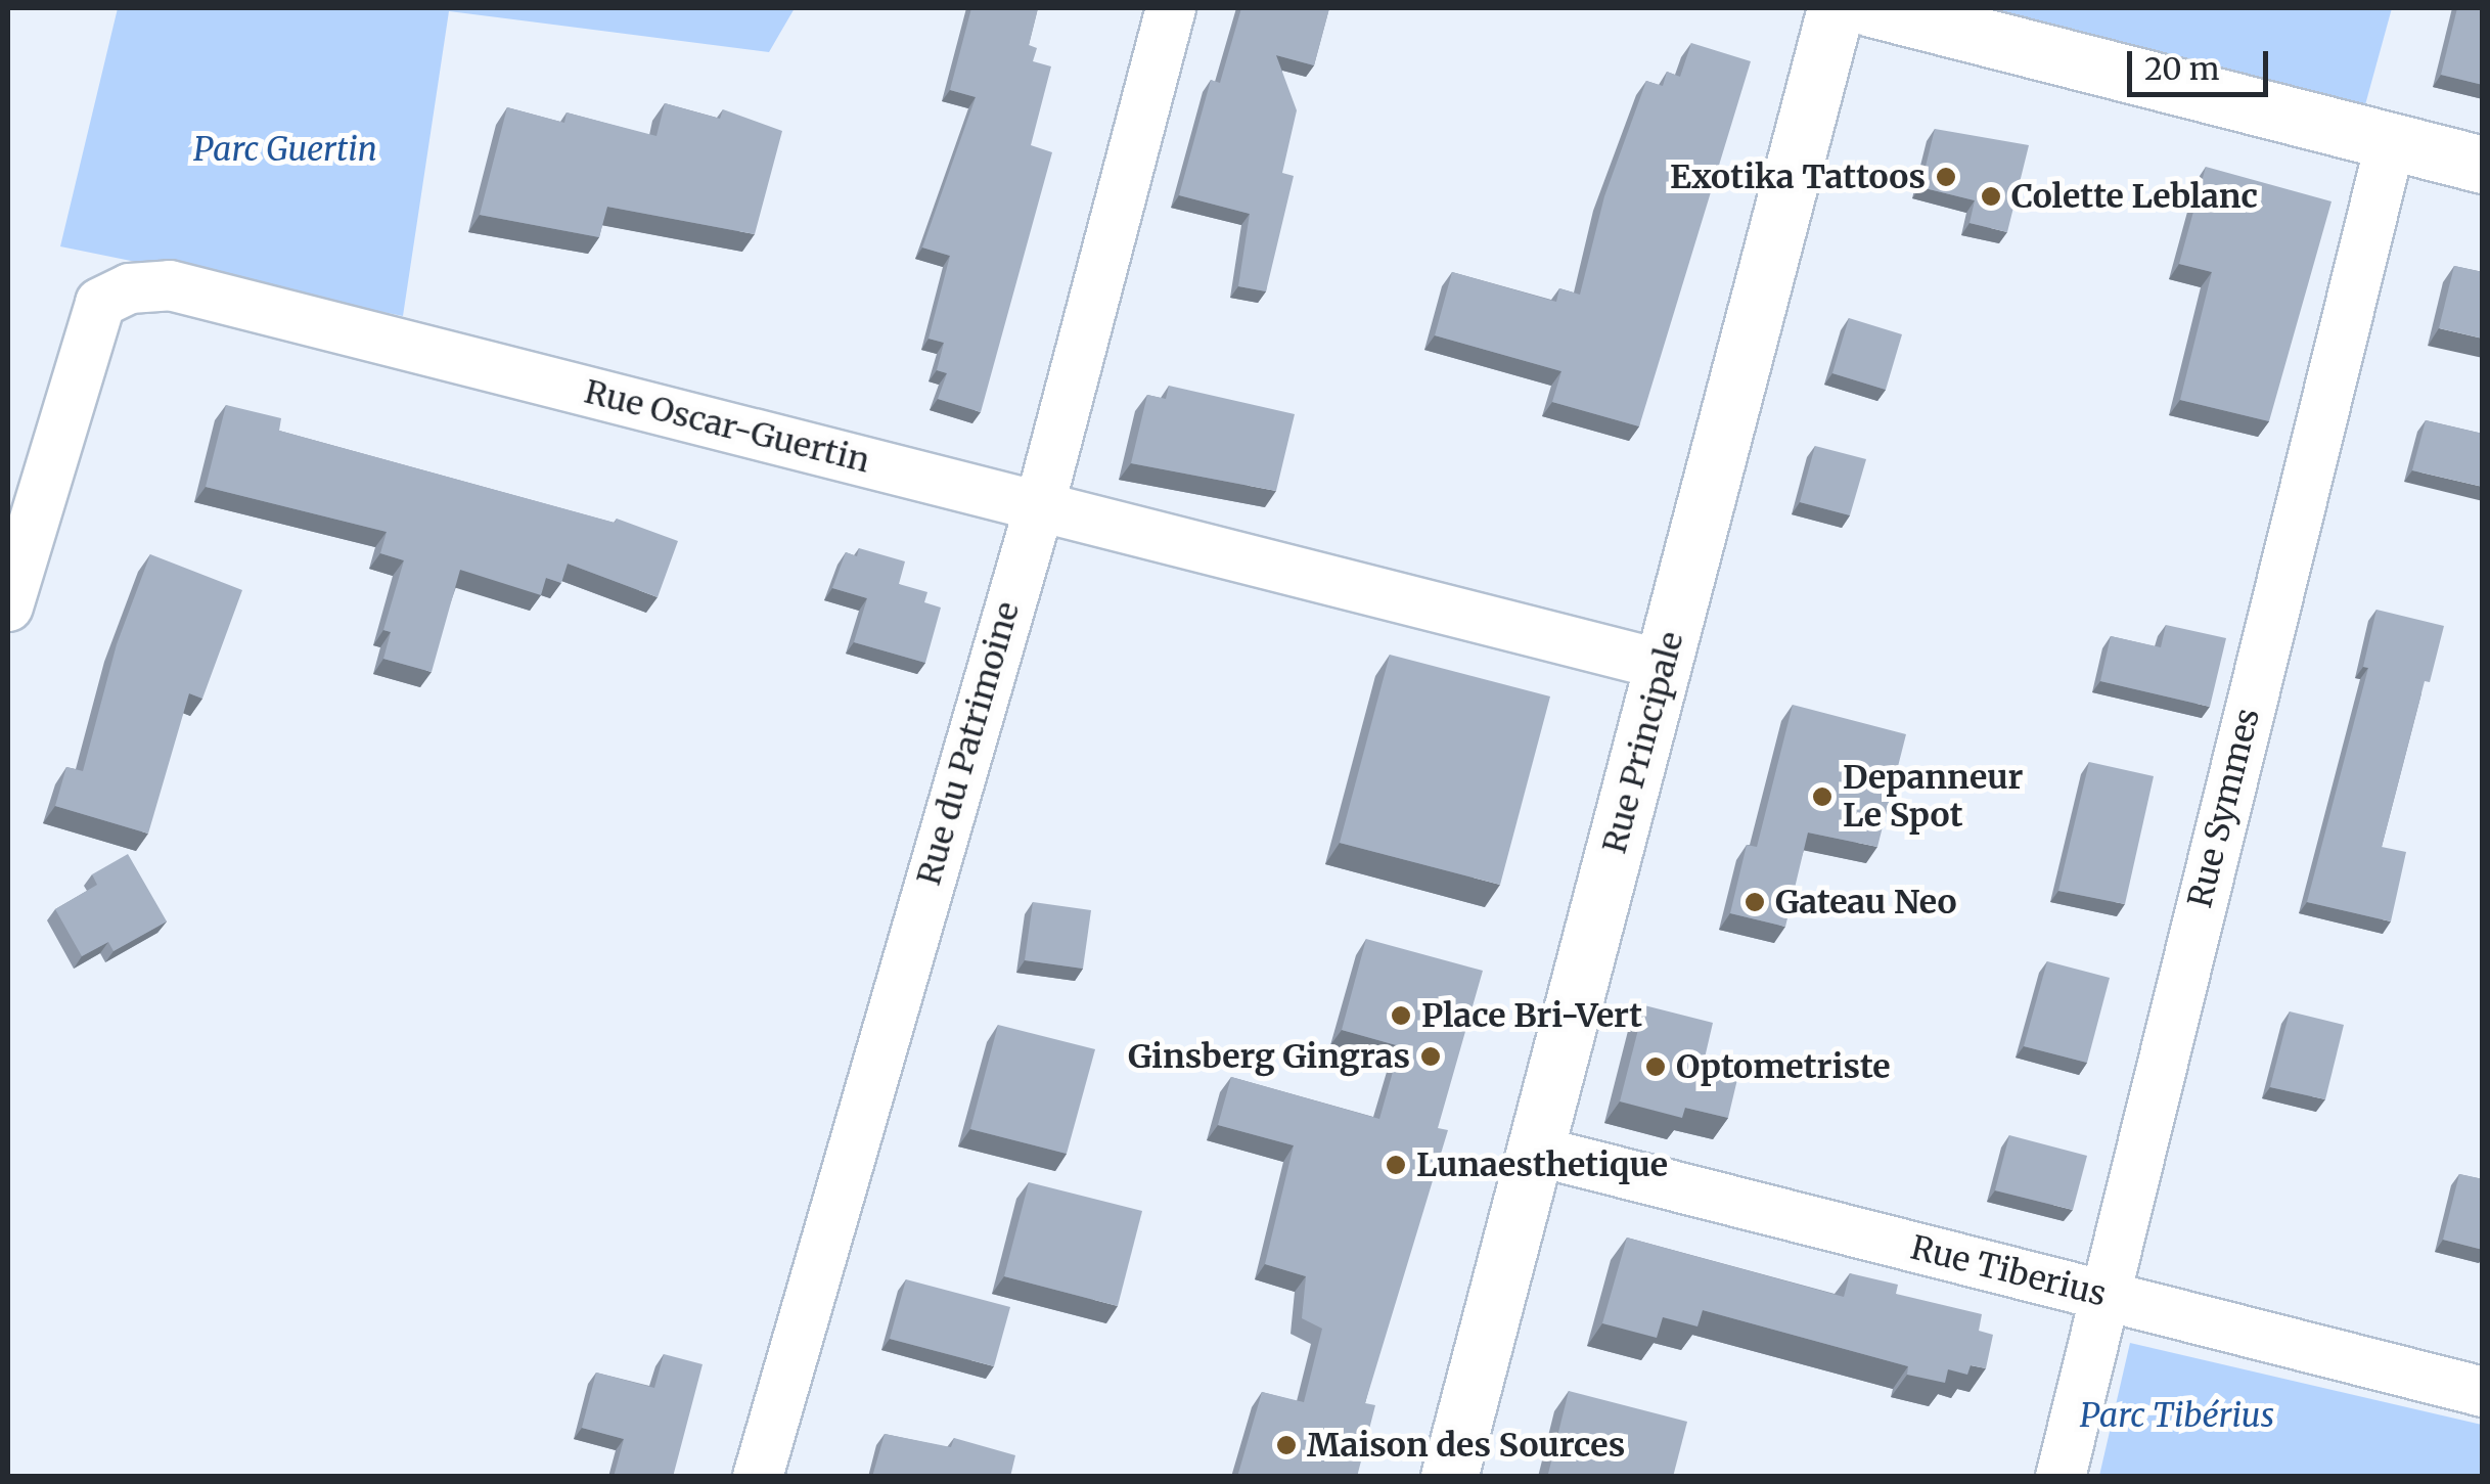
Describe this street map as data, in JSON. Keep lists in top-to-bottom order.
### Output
{
  "streets": {
    "street": [
      "Rue Oscar-Guertin",
      "Rue Principale",
      "Rue du Patrimoine",
      "Rue Symmes",
      "Rue Tiberius"
    ]
  },
  "crossings": [
    ["Rue Oscar-Guertin", "Rue Principale"],
    ["Rue Oscar-Guertin", "Rue du Patrimoine"],
    ["Rue Principale", "Rue Tiberius"],
    ["Rue Symmes", "Rue Tiberius"]
  ],
  "parks": ["Parc Guertin", "Parc Tibérius"],
  "places": [
    "Exotika Tattoos",
    "Colette Leblanc",
    "Depanneur Le Spot",
    "Gateau Neo",
    "Place Bri-Vert",
    "Ginsberg Gingras",
    "Optometriste",
    "Lunaesthetique",
    "Maison des Sources"
  ],
  "scale_bar": "20 m"
}
